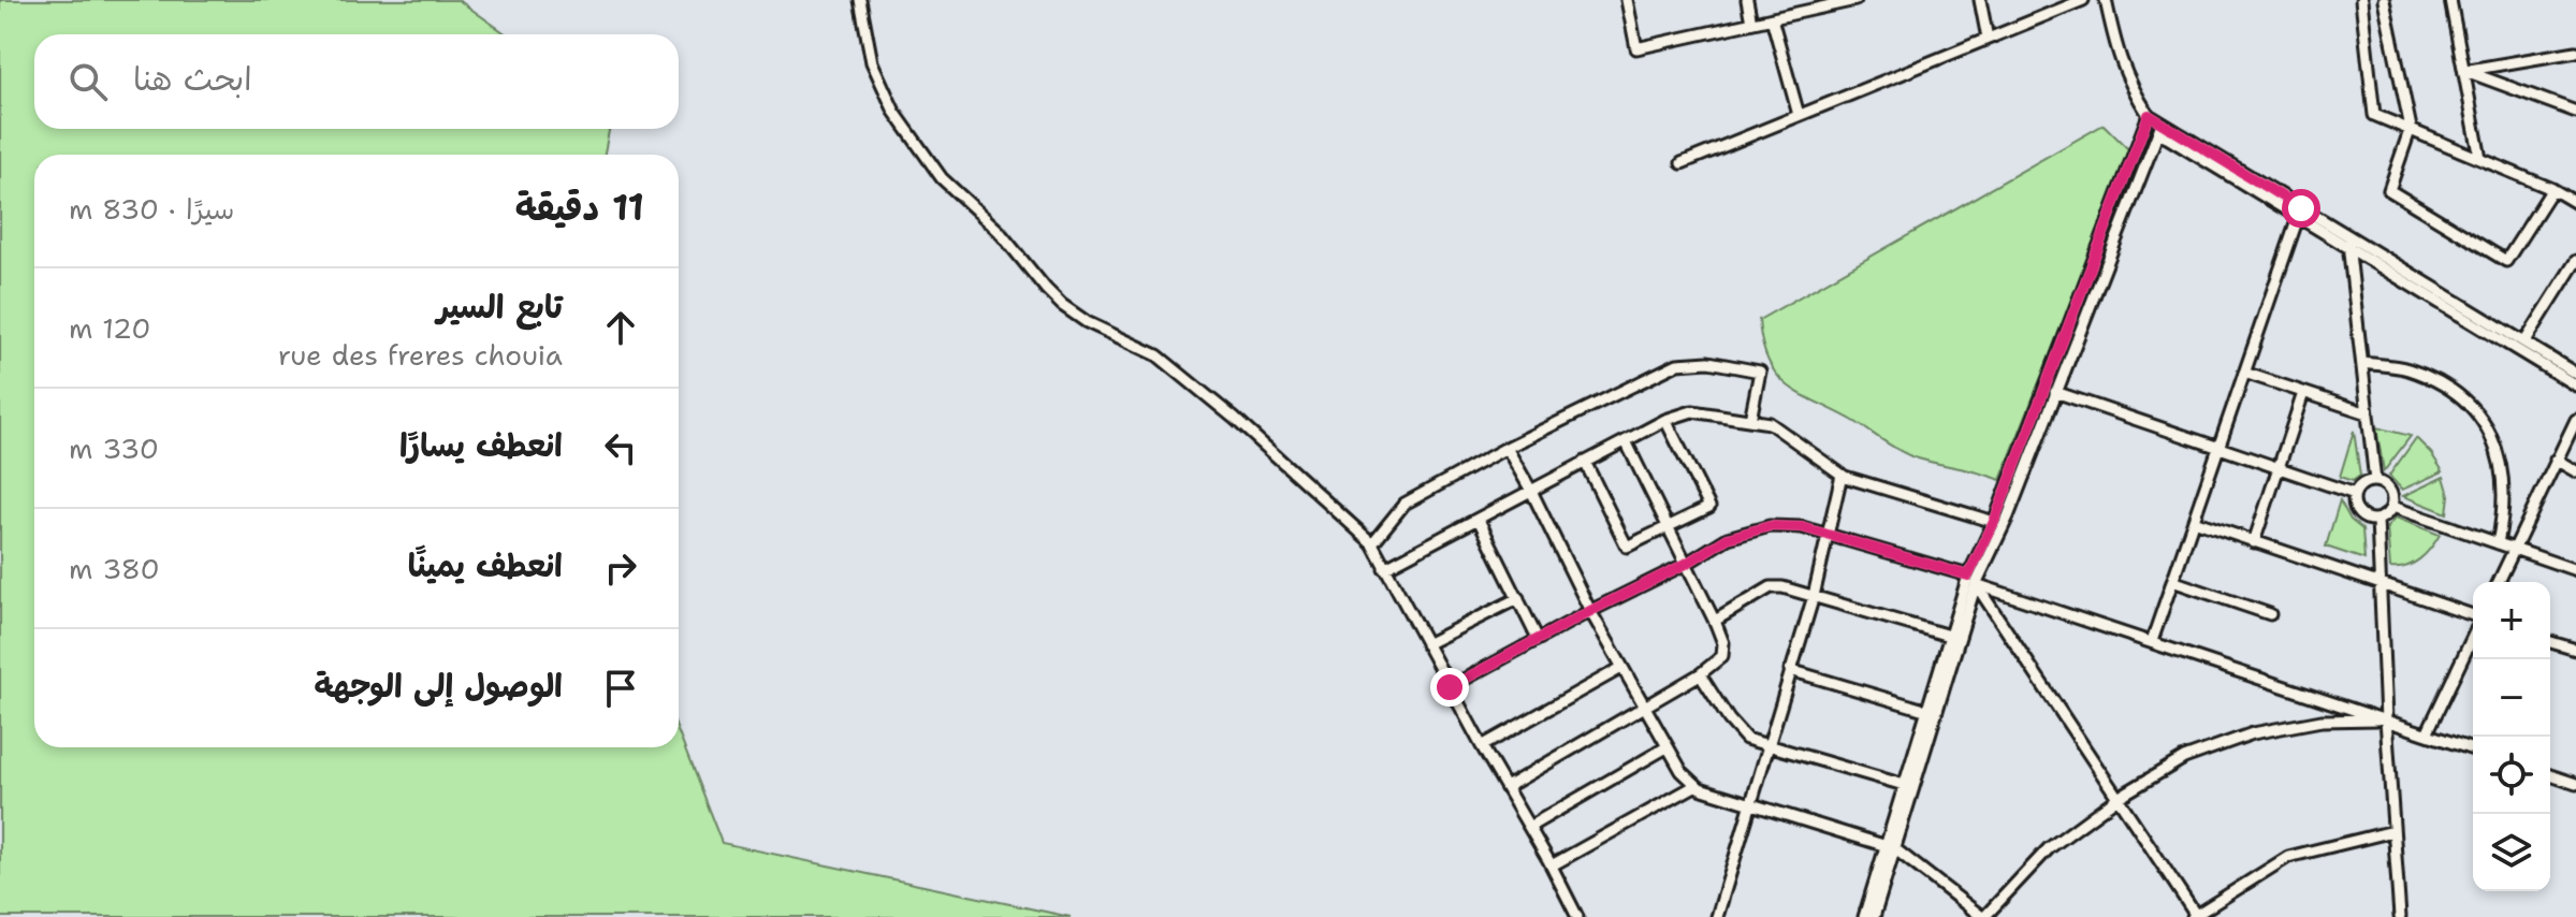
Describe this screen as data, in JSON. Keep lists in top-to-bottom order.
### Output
{
  "page": {
    "search": "ابحث هنا",
    "heading": ["11 دقيقة", "سيرًا · 830 m"],
    "list": [
      ["تابع السير", "rue des freres chouia", "120 m"],
      ["انعطف يسارًا", "330 m"],
      ["انعطف يمينًا", "380 m"],
      "الوصول إلى الوجهة"
    ],
    "map_buttons": ["+", "−"]
  }
}
